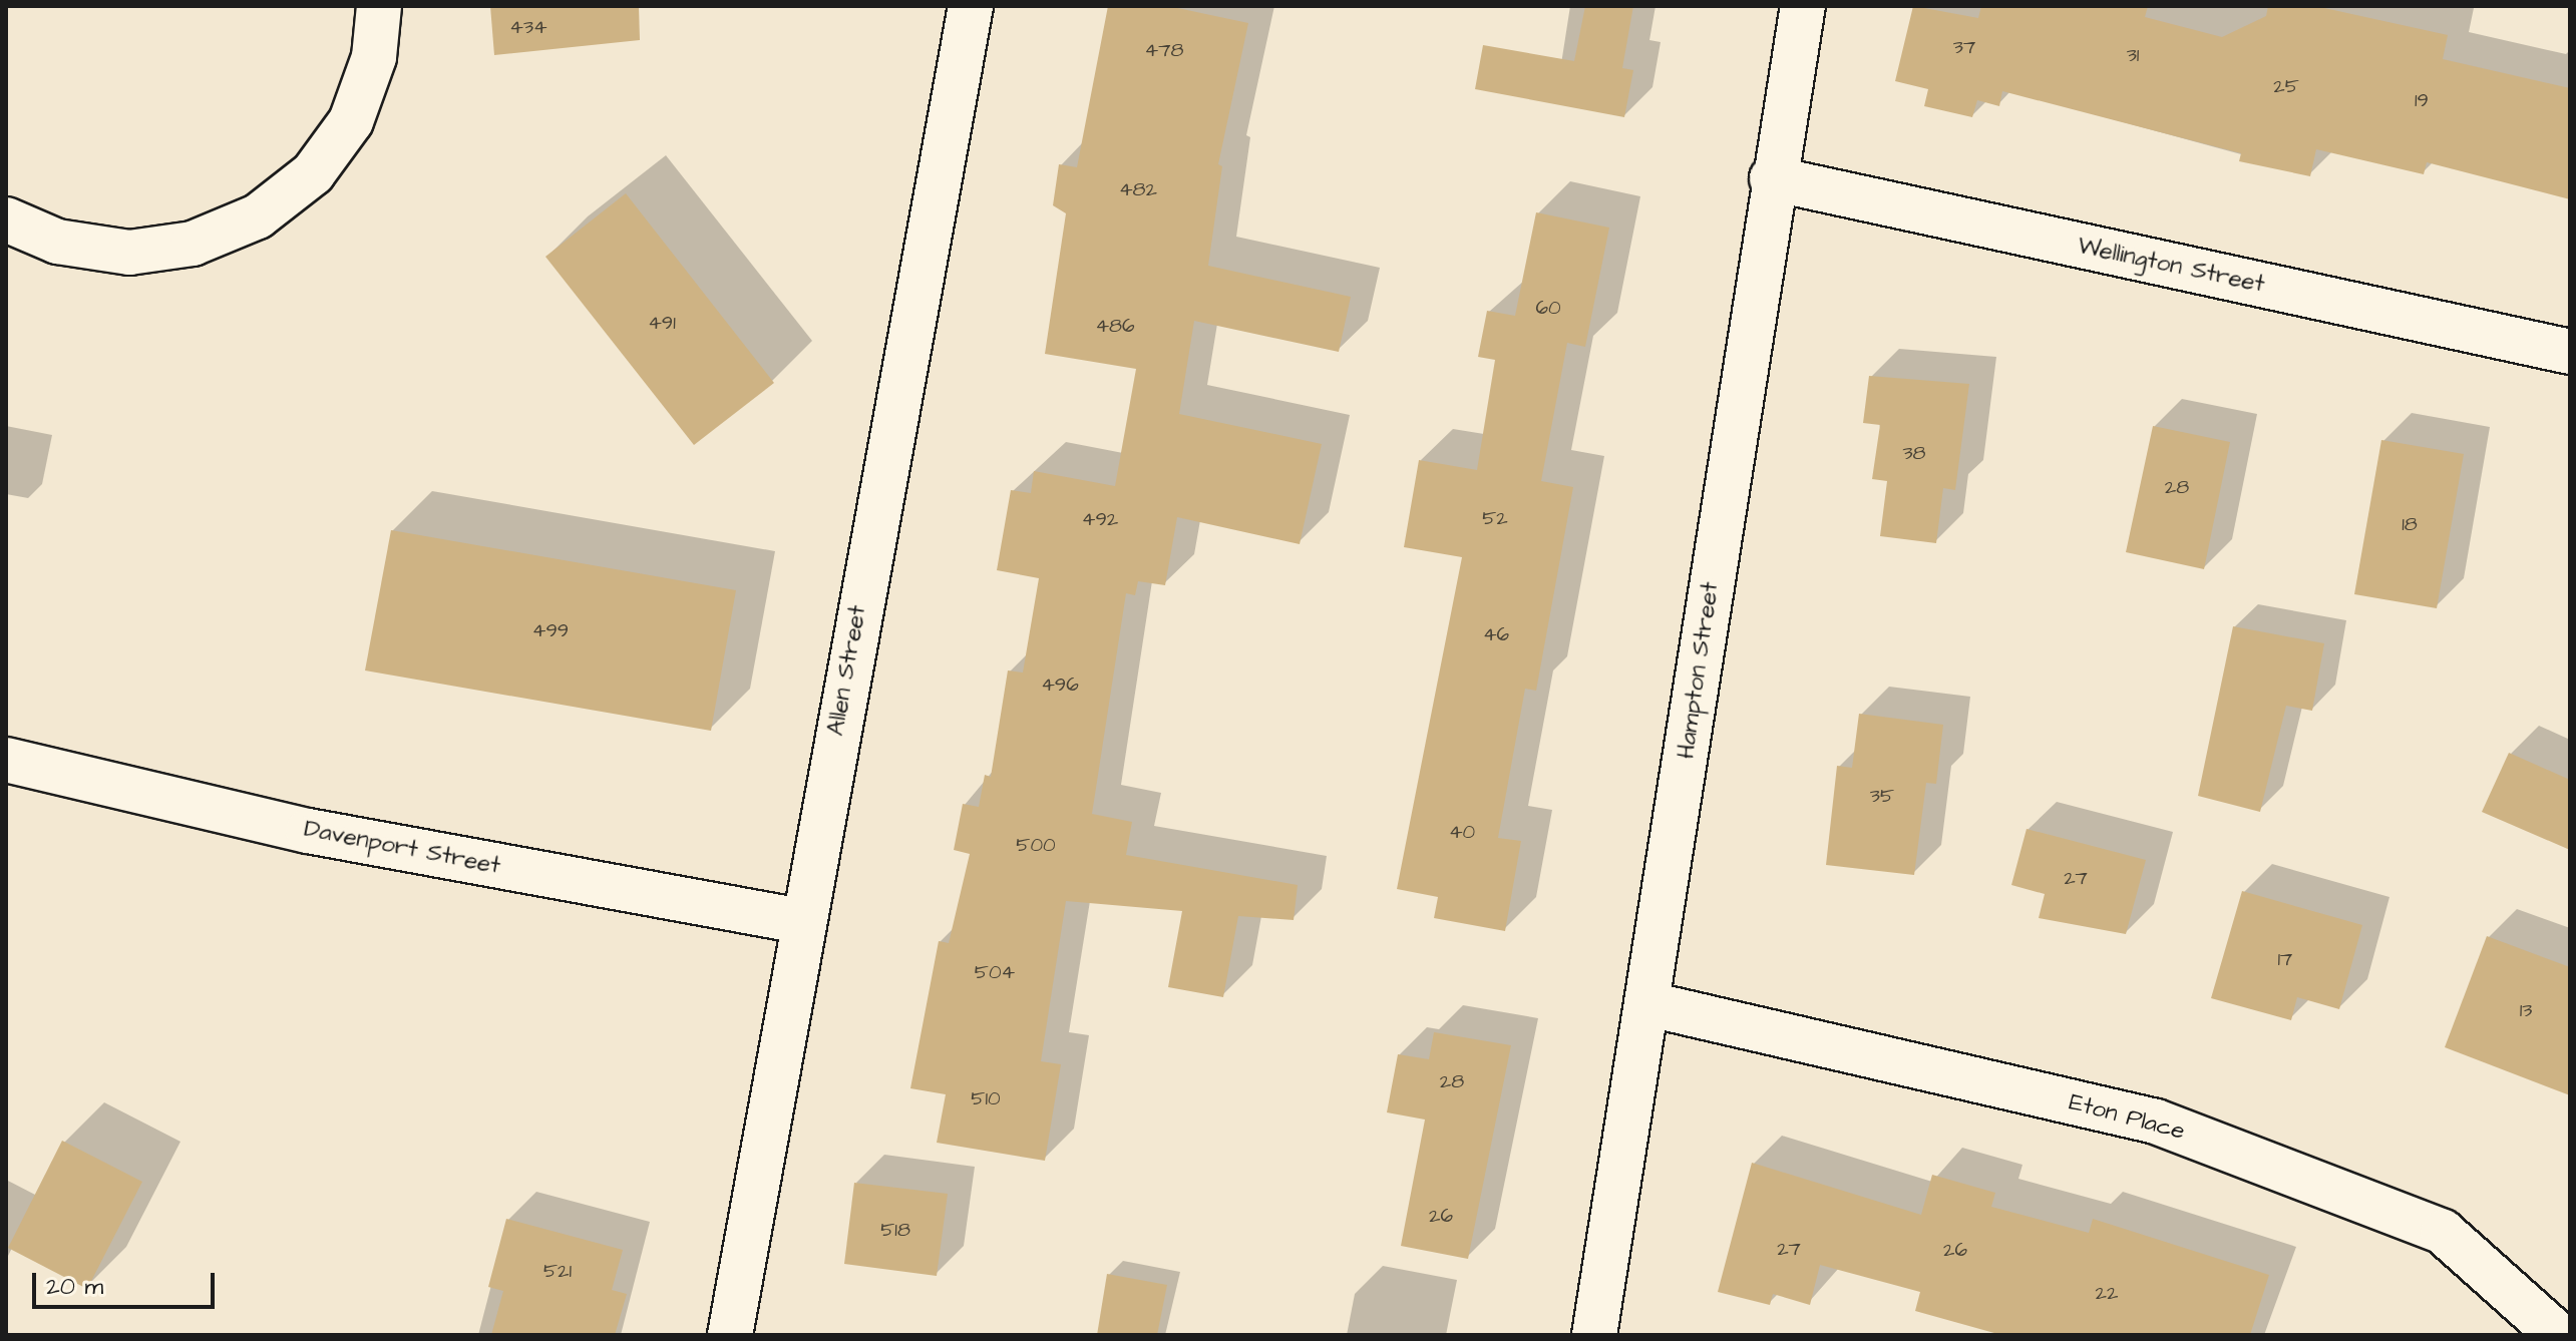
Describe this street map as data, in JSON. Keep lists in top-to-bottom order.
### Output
{
  "streets": {
    "street": [
      "Wellington Street",
      "Allen Street",
      "Hampton Street",
      "Davenport Street",
      "Eton Place"
    ]
  },
  "crossings": [
    ["Wellington Street", "Hampton Street"],
    ["Allen Street", "Davenport Street"],
    ["Hampton Street", "Eton Place"]
  ],
  "house_numbers": [
    "434",
    "37",
    "478",
    "31",
    "25",
    "19",
    "482",
    "60",
    "491",
    "486",
    "38",
    "28",
    "52",
    "492",
    "18",
    "499",
    "46",
    "496",
    "35",
    "40",
    "500",
    "27",
    "17",
    "504",
    "13",
    "28",
    "510",
    "26",
    "518",
    "27",
    "26",
    "521",
    "22"
  ],
  "scale_bar": "20 m"
}
